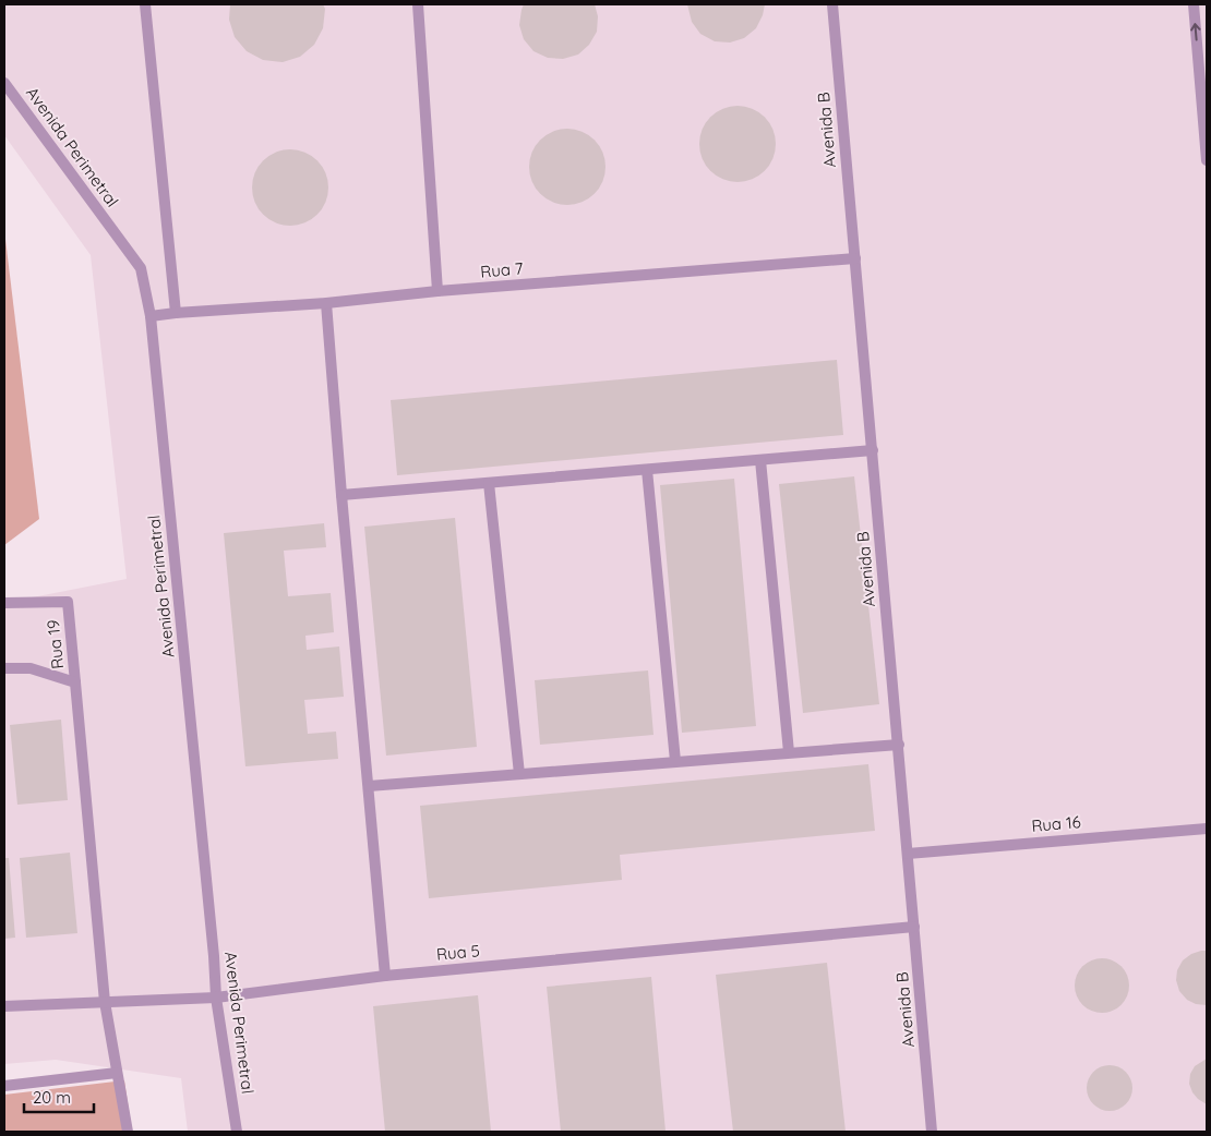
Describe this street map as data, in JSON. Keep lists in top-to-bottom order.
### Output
{
  "streets": {
    "lane": [
      "Avenida B",
      "Avenida Perimetral",
      "Rua 7",
      "Rua 19",
      "Rua 16",
      "Rua 5"
    ]
  },
  "crossings": [
    ["Avenida B", "Rua 7"],
    ["Avenida B", "Rua 16"],
    ["Avenida B", "Rua 5"],
    ["Avenida Perimetral", "Rua 7"],
    ["Avenida Perimetral", "Rua 5"]
  ],
  "scale_bar": "20 m"
}
